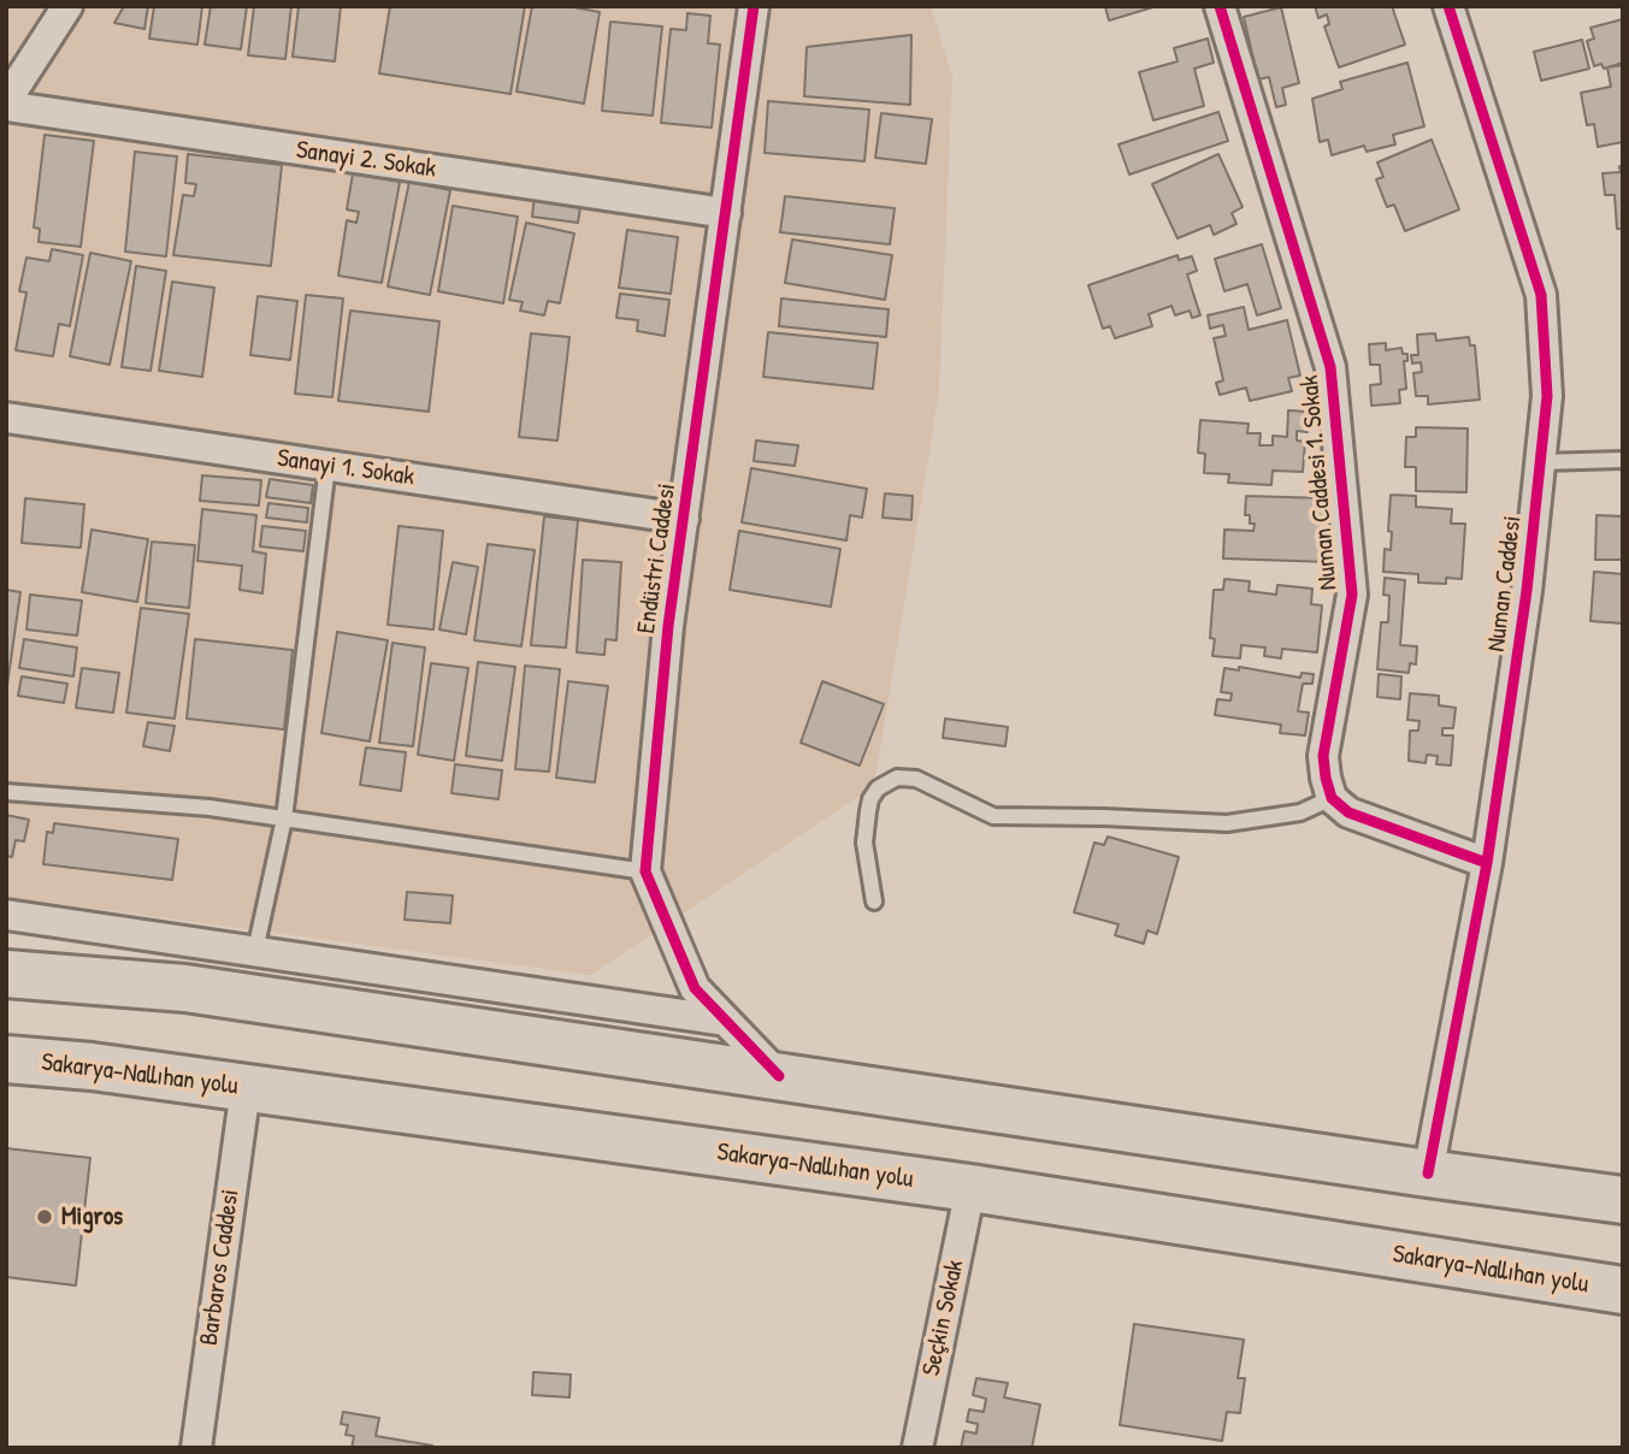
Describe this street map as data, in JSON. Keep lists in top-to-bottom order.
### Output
{
  "streets": {
    "main road": ["Sakarya-Nallıhan yolu"],
    "street": [
      "Sanayi 2. Sokak",
      "Sanayi 1. Sokak",
      "Numan Caddesi 1. Sokak",
      "Endüstri Caddesi",
      "Numan Caddesi",
      "Barbaros Caddesi",
      "Seçkin Sokak"
    ]
  },
  "crossings": [
    ["Sanayi 2. Sokak", "Endüstri Caddesi"],
    ["Sanayi 1. Sokak", "Endüstri Caddesi"],
    ["Sakarya-Nallıhan yolu", "Barbaros Caddesi"],
    ["Sakarya-Nallıhan yolu", "Seçkin Sokak"]
  ],
  "places": ["Migros"]
}
